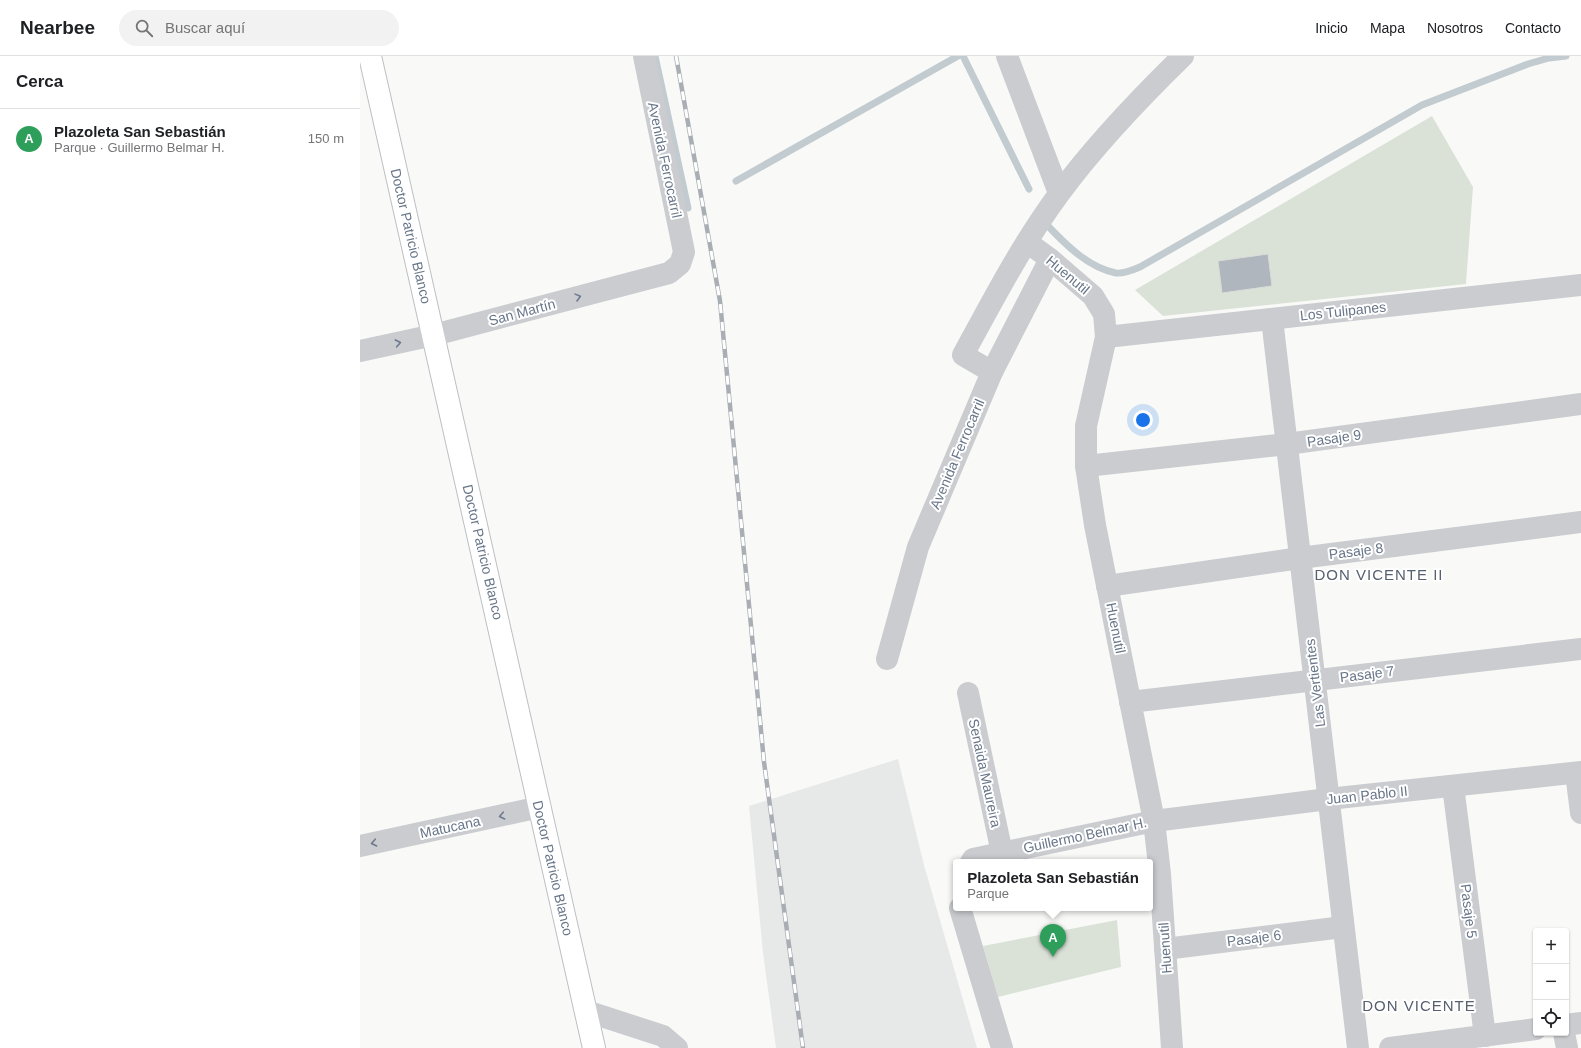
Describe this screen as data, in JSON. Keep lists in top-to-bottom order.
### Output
{
  "streets": {
    "main road": ["Doctor Patricio Blanco"],
    "street": [
      "Avenida Ferrocarril",
      "Huenutil",
      "Los Tulipanes",
      "San Martín",
      "Pasaje 9",
      "Pasaje 8",
      "Pasaje 7",
      "Las Vertientes",
      "Senaida Maureira",
      "Juan Pablo II",
      "Matucana",
      "Guillermo Belmar H.",
      "Pasaje 5",
      "Pasaje 6"
    ]
  },
  "crossings": [
    ["Avenida Ferrocarril", "Huenutil"],
    ["Avenida Ferrocarril", "San Martín"],
    ["Doctor Patricio Blanco", "San Martín"],
    ["Doctor Patricio Blanco", "Matucana"],
    ["Huenutil", "Los Tulipanes"],
    ["Huenutil", "Pasaje 9"],
    ["Huenutil", "Pasaje 8"],
    ["Huenutil", "Pasaje 7"],
    ["Huenutil", "Juan Pablo II"],
    ["Huenutil", "Guillermo Belmar H."],
    ["Huenutil", "Pasaje 6"],
    ["Los Tulipanes", "Las Vertientes"],
    ["Pasaje 9", "Las Vertientes"],
    ["Pasaje 8", "Las Vertientes"],
    ["Pasaje 7", "Las Vertientes"],
    ["Las Vertientes", "Juan Pablo II"],
    ["Las Vertientes", "Pasaje 6"],
    ["Senaida Maureira", "Guillermo Belmar H."],
    ["Juan Pablo II", "Guillermo Belmar H."],
    ["Juan Pablo II", "Pasaje 5"]
  ],
  "one_way": ["San Martín", "Matucana"],
  "districts": ["DON VICENTE II", "DON VICENTE"],
  "page": {
    "header": "Nearbee",
    "search": "Buscar aquí",
    "nav": [
      "Inicio",
      "Mapa",
      "Nosotros",
      "Contacto"
    ],
    "heading": "Cerca",
    "list": [
      {
        "mark": "A",
        "name": "Plazoleta San Sebastián",
        "note": "Parque · Guillermo Belmar H.",
        "value": "150 m"
      }
    ],
    "popup": ["Plazoleta San Sebastián", "Parque"],
    "pins": "A",
    "map_buttons": ["+", "−"]
  }
}
